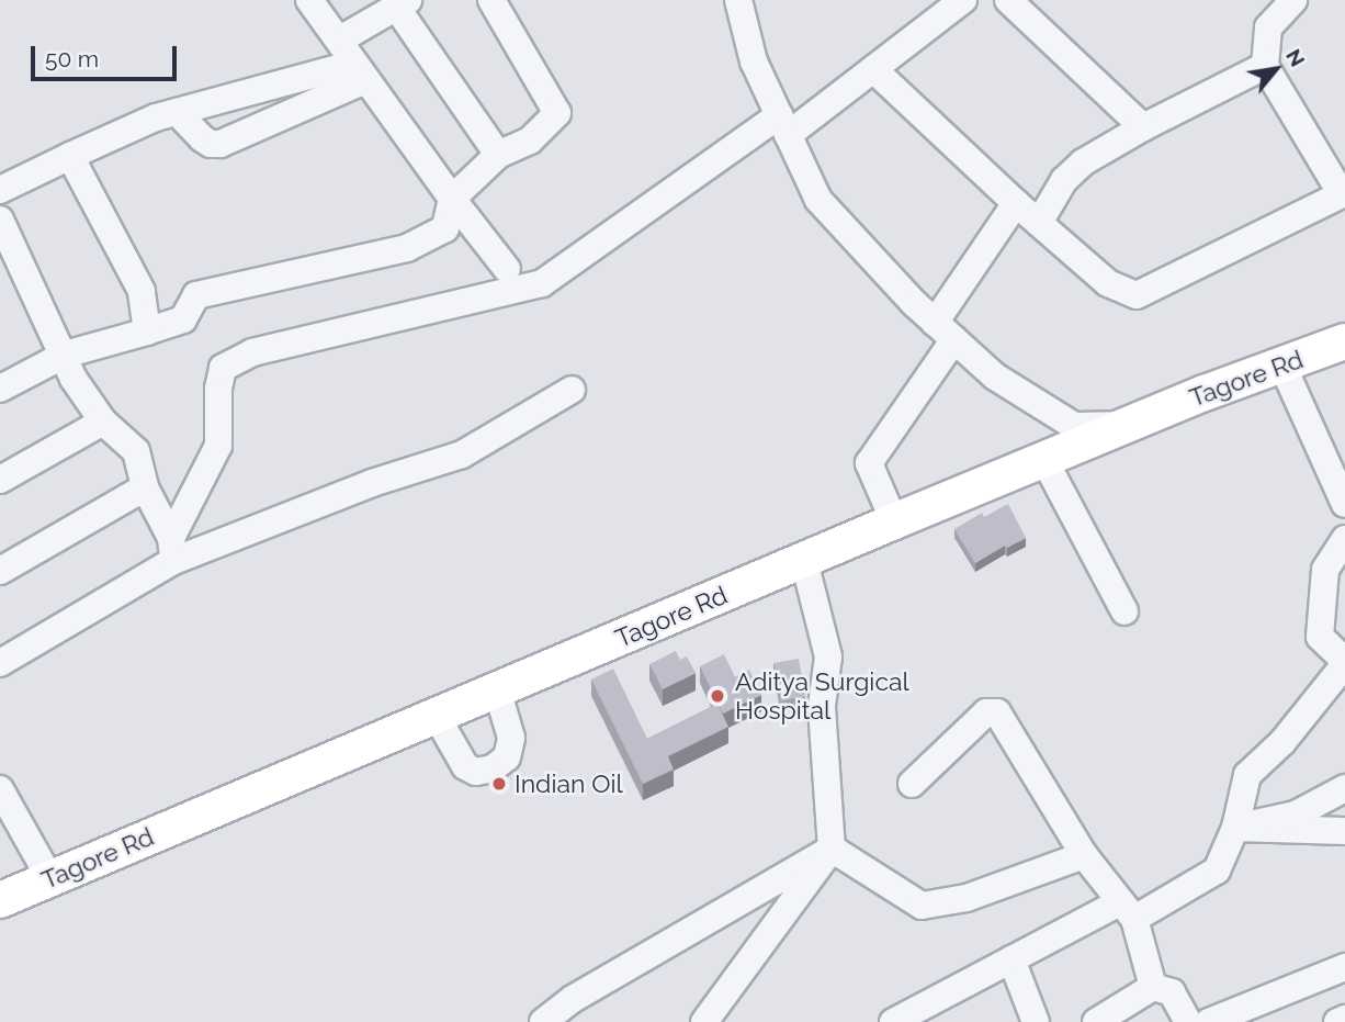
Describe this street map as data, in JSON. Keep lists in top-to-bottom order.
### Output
{
  "streets": {
    "main road": ["Tagore Rd"]
  },
  "places": ["Aditya Surgical Hospital", "Indian Oil"],
  "scale_bar": "50 m",
  "north": "top right"
}
